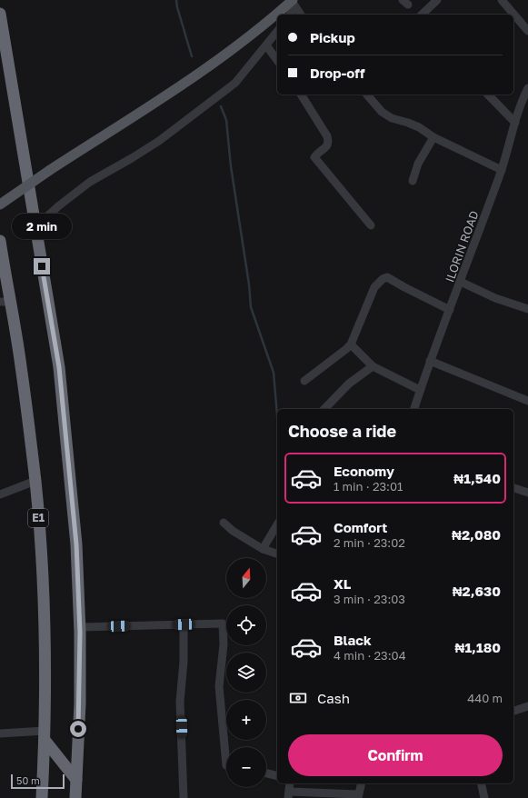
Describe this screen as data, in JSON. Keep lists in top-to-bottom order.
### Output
{
  "streets": {
    "highway": ["E1"],
    "street": ["ILORIN ROAD"]
  },
  "scale_bar": "50 m",
  "north": "top",
  "page": {
    "banner": ["Pickup", "Drop-off"],
    "bubble": "2 min",
    "heading": "Choose a ride",
    "list": [
      {
        "name": "Economy",
        "note": "1 min · 23:01",
        "value": "₦1,540"
      },
      {
        "name": "Comfort",
        "note": "2 min · 23:02",
        "value": "₦2,080"
      },
      {
        "name": "XL",
        "note": "3 min · 23:03",
        "value": "₦2,630"
      },
      {
        "name": "Black",
        "note": "4 min · 23:04",
        "value": "₦1,180"
      }
    ],
    "map_buttons": ["+", "−"],
    "pay": ["Cash", "440 m"],
    "buttons": "Confirm",
    "scale": "50 m"
  }
}
